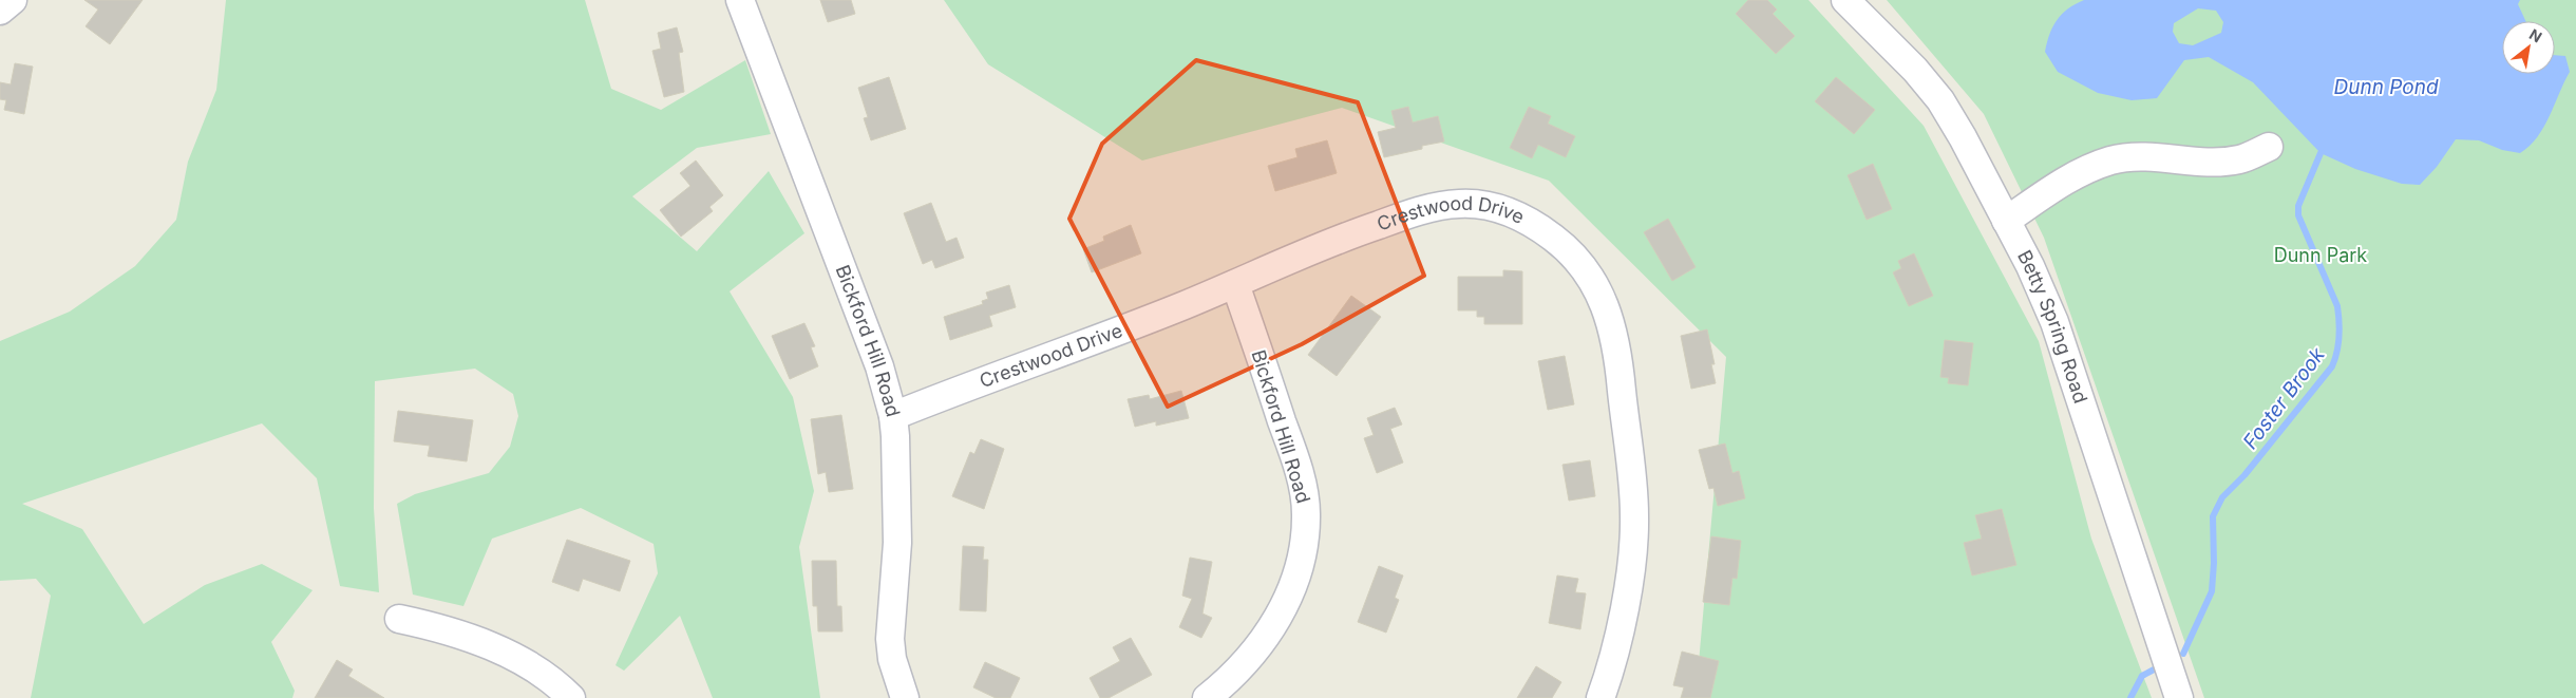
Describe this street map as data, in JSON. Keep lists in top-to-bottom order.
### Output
{
  "streets": {
    "street": ["Crestwood Drive", "Betty Spring Road", "Bickford Hill Road"]
  },
  "crossings": [
    ["Crestwood Drive", "Bickford Hill Road"]
  ],
  "water": ["Dunn Pond", "Foster Brook"],
  "parks": ["Dunn Park"],
  "north": "top right"
}
